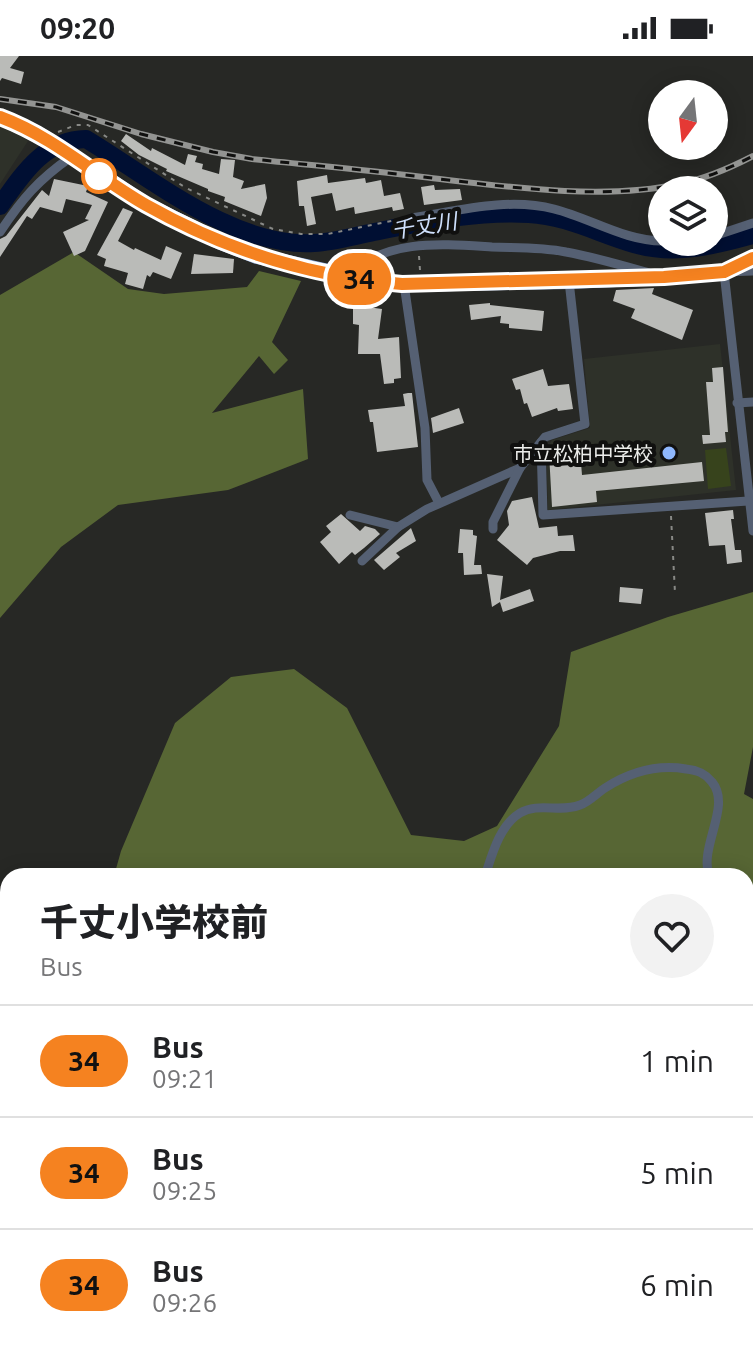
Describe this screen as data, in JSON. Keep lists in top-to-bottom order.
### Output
{
  "water": ["千丈川"],
  "places": ["市立松柏中学校"],
  "lines": ["bus line 34"],
  "north": "bottom",
  "page": {
    "status": "09:20",
    "on_map": "34",
    "heading": ["千丈小学校前", "Bus"],
    "list": [
      {
        "mark": "34",
        "name": "Bus",
        "note": "09:21",
        "value": "1 min"
      },
      {
        "mark": "34",
        "name": "Bus",
        "note": "09:25",
        "value": "5 min"
      },
      {
        "mark": "34",
        "name": "Bus",
        "note": "09:26",
        "value": "6 min"
      }
    ]
  }
}
